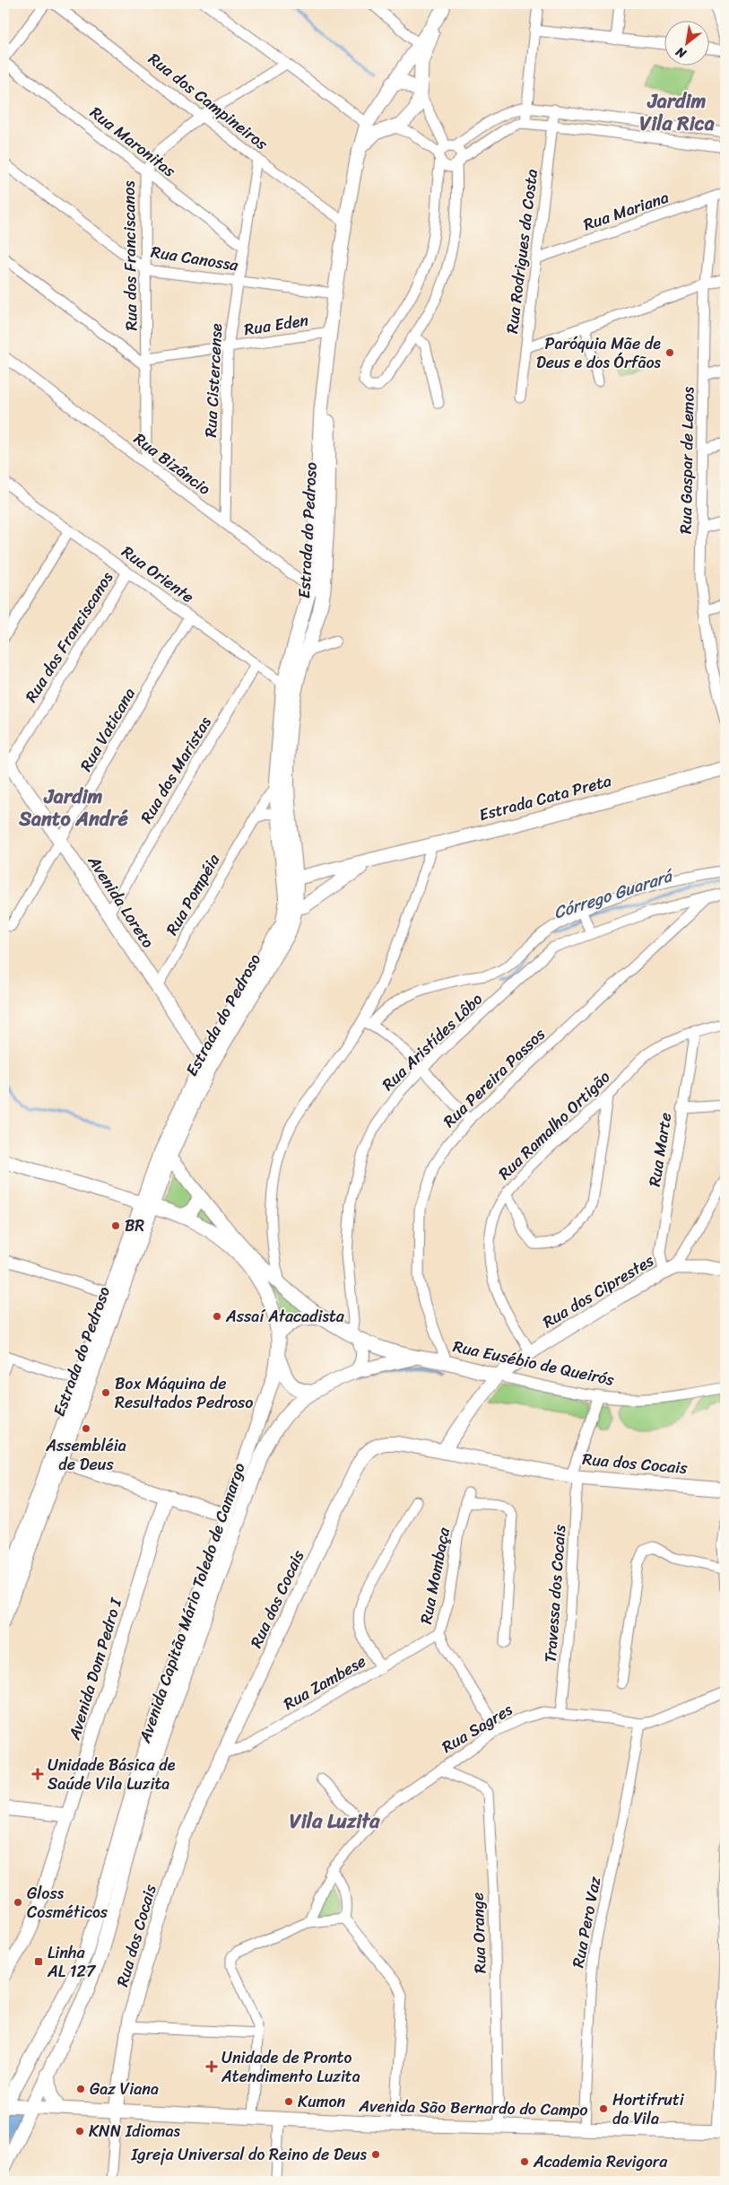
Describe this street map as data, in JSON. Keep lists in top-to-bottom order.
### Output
{
  "streets": {
    "main road": [
      "Estrada do Pedroso",
      "Estrada Cata Preta",
      "Avenida Loreto",
      "Rua dos Ciprestes",
      "Rua Eusébio de Queirós",
      "Rua dos Cocais",
      "Avenida Capitão Mário Toledo de Camargo",
      "Avenida Dom Pedro I",
      "Avenida São Bernardo do Campo"
    ],
    "street": [
      "Rua dos Campineiros",
      "Rua Maronitas",
      "Rua Mariana",
      "Rua Rodrigues da Costa",
      "Rua dos Franciscanos",
      "Rua Canossa",
      "Rua Eden",
      "Rua Cistercense",
      "Rua Gaspar de Lemos",
      "Rua Bizâncio",
      "Rua Oriente",
      "Rua Vaticana",
      "Rua dos Maristas",
      "Rua Pompéia",
      "Rua Aristídes Lôbo",
      "Rua Pereira Passos",
      "Rua Ramalho Ortigão",
      "Rua Marte",
      "Rua Mombaça",
      "Travessa dos Cocais",
      "Rua Zambese",
      "Rua Sagres",
      "Rua Pero Vaz",
      "Rua Orange"
    ]
  },
  "crossings": [
    ["Rua dos Campineiros", "Rua dos Franciscanos"],
    ["Rua dos Campineiros", "Rua Cistercense"],
    ["Rua dos Campineiros", "Estrada do Pedroso"],
    ["Rua Maronitas", "Rua dos Franciscanos"],
    ["Rua Maronitas", "Rua Cistercense"],
    ["Rua Mariana", "Rua Rodrigues da Costa"],
    ["Rua Mariana", "Rua Gaspar de Lemos"],
    ["Rua dos Franciscanos", "Rua Canossa"],
    ["Rua dos Franciscanos", "Rua Eden"],
    ["Rua dos Franciscanos", "Rua Bizâncio"],
    ["Rua dos Franciscanos", "Rua Oriente"],
    ["Rua dos Franciscanos", "Avenida Loreto"],
    ["Rua Canossa", "Rua Cistercense"],
    ["Rua Canossa", "Estrada do Pedroso"],
    ["Rua Eden", "Rua Cistercense"],
    ["Rua Eden", "Estrada do Pedroso"],
    ["Rua Cistercense", "Rua Bizâncio"],
    ["Rua Bizâncio", "Estrada do Pedroso"],
    ["Estrada do Pedroso", "Rua Oriente"],
    ["Estrada do Pedroso", "Estrada Cata Preta"],
    ["Estrada do Pedroso", "Rua Pompéia"],
    ["Estrada do Pedroso", "Avenida Loreto"],
    ["Estrada do Pedroso", "Rua Eusébio de Queirós"],
    ["Rua Oriente", "Rua Vaticana"],
    ["Rua Oriente", "Rua dos Maristas"],
    ["Rua Vaticana", "Avenida Loreto"],
    ["Rua dos Maristas", "Avenida Loreto"],
    ["Rua Pompéia", "Avenida Loreto"],
    ["Rua Aristídes Lôbo", "Rua Pereira Passos"],
    ["Rua Aristídes Lôbo", "Rua Eusébio de Queirós"],
    ["Rua Aristídes Lôbo", "Avenida Capitão Mário Toledo de Camargo"],
    ["Rua Pereira Passos", "Rua Eusébio de Queirós"],
    ["Rua Ramalho Ortigão", "Rua Marte"],
    ["Rua Ramalho Ortigão", "Rua dos Ciprestes"],
    ["Rua Marte", "Rua dos Ciprestes"],
    ["Rua dos Ciprestes", "Rua Eusébio de Queirós"],
    ["Rua dos Ciprestes", "Rua dos Cocais"],
    ["Rua Eusébio de Queirós", "Travessa dos Cocais"],
    ["Rua Eusébio de Queirós", "Avenida Capitão Mário Toledo de Camargo"],
    ["Rua dos Cocais", "Travessa dos Cocais"],
    ["Rua dos Cocais", "Rua Zambese"],
    ["Rua dos Cocais", "Avenida São Bernardo do Campo"],
    ["Rua Mombaça", "Rua Zambese"],
    ["Rua Mombaça", "Rua Sagres"],
    ["Travessa dos Cocais", "Rua Sagres"],
    ["Avenida Capitão Mário Toledo de Camargo", "Avenida São Bernardo do Campo"],
    ["Rua Sagres", "Rua Pero Vaz"],
    ["Rua Sagres", "Rua Orange"],
    ["Rua Pero Vaz", "Avenida São Bernardo do Campo"],
    ["Rua Orange", "Avenida São Bernardo do Campo"]
  ],
  "districts": ["Jardim Vila Rica", "Jardim Santo André", "Vila Luzita"],
  "water": ["Córrego Guarará"],
  "places": {
    "other": [
      "Paróquia Mãe de Deus e dos Órfãos",
      "BR",
      "Assaí Atacadista",
      "Box Máquina de Resultados Pedroso",
      "Assembléia de Deus",
      "Gloss Cosméticos",
      "Gaz Viana",
      "Kumon",
      "Hortifruti da Vila",
      "KNN Idiomas",
      "Igreja Universal do Reino de Deus",
      "Academia Revigora"
    ],
    "health": ["Unidade Básica de Saúde Vila Luzita", "Unidade de Pronto Atendimento Luzita"],
    "transit": ["Linha AL 127"]
  },
  "north": "bottom left"
}
